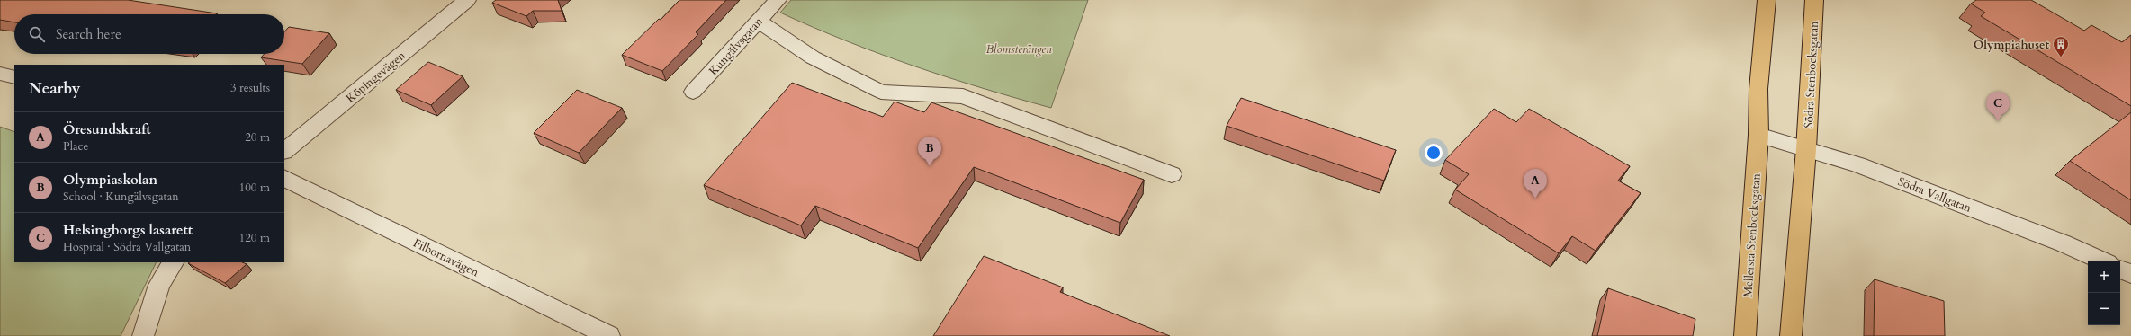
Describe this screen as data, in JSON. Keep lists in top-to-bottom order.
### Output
{
  "streets": {
    "main road": ["Södra Stenbocksgatan", "Mellersta Stenbocksgatan"],
    "street": [
      "Kungälvsgatan",
      "Köpingevägen",
      "Södra Vallgatan",
      "Filbornavägen"
    ]
  },
  "crossings": [
    ["Södra Stenbocksgatan", "Södra Vallgatan"],
    ["Södra Vallgatan", "Mellersta Stenbocksgatan"]
  ],
  "parks": ["Blomsterängen"],
  "places": {
    "building": ["Olympiahuset"]
  },
  "page": {
    "search": "Search here",
    "heading": ["Nearby", "3 results"],
    "pins": ["C", "B", "A"],
    "list": [
      {
        "mark": "A",
        "name": "Öresundskraft",
        "note": "Place",
        "value": "20 m"
      },
      {
        "mark": "B",
        "name": "Olympiaskolan",
        "note": "School · Kungälvsgatan",
        "value": "100 m"
      },
      {
        "mark": "C",
        "name": "Helsingborgs lasarett",
        "note": "Hospital · Södra Vallgatan",
        "value": "120 m"
      }
    ],
    "map_buttons": ["+", "−"]
  }
}
